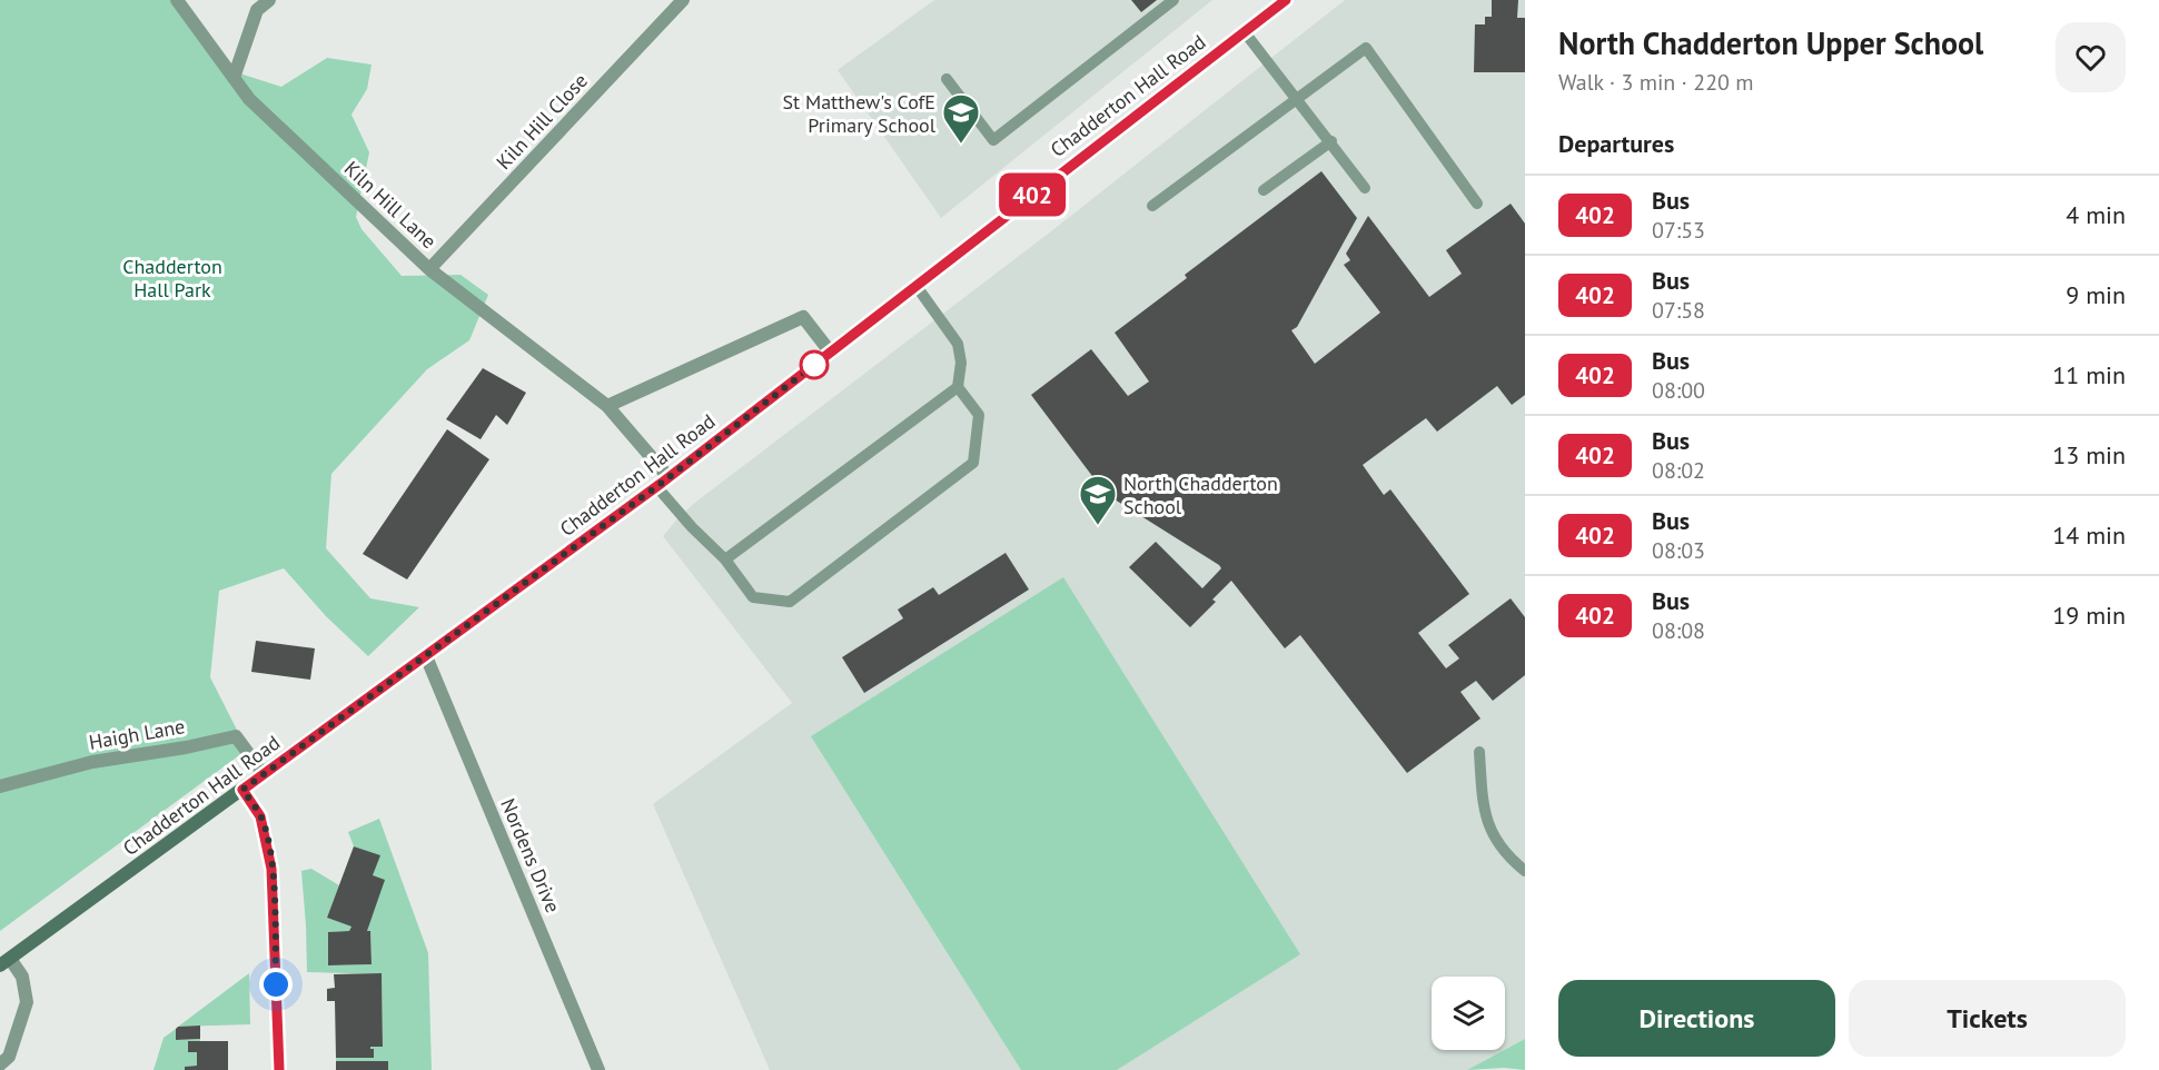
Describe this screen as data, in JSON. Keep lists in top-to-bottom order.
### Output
{
  "streets": {
    "main road": ["Chadderton Hall Road"],
    "street": [
      "Kiln Hill Close",
      "Kiln Hill Lane",
      "Haigh Lane",
      "Nordens Drive"
    ]
  },
  "crossings": [
    ["Chadderton Hall Road", "Kiln Hill Lane"],
    ["Chadderton Hall Road", "Haigh Lane"],
    ["Chadderton Hall Road", "Nordens Drive"],
    ["Kiln Hill Close", "Kiln Hill Lane"]
  ],
  "parks": ["Chadderton Hall Park"],
  "places": {
    "school or university": ["St Matthew's CofE Primary School", "North Chadderton School"]
  },
  "lines": ["bus line 402"],
  "page": {
    "on_map": "402",
    "heading": [
      ["North Chadderton Upper School", "Walk · 3 min · 220 m"],
      "Departures"
    ],
    "list": [
      {
        "mark": "402",
        "name": "Bus",
        "note": "07:53",
        "value": "4 min"
      },
      {
        "mark": "402",
        "name": "Bus",
        "note": "07:58",
        "value": "9 min"
      },
      {
        "mark": "402",
        "name": "Bus",
        "note": "08:00",
        "value": "11 min"
      },
      {
        "mark": "402",
        "name": "Bus",
        "note": "08:02",
        "value": "13 min"
      },
      {
        "mark": "402",
        "name": "Bus",
        "note": "08:03",
        "value": "14 min"
      },
      {
        "mark": "402",
        "name": "Bus",
        "note": "08:08",
        "value": "19 min"
      }
    ],
    "buttons": ["Directions", "Tickets"]
  }
}
